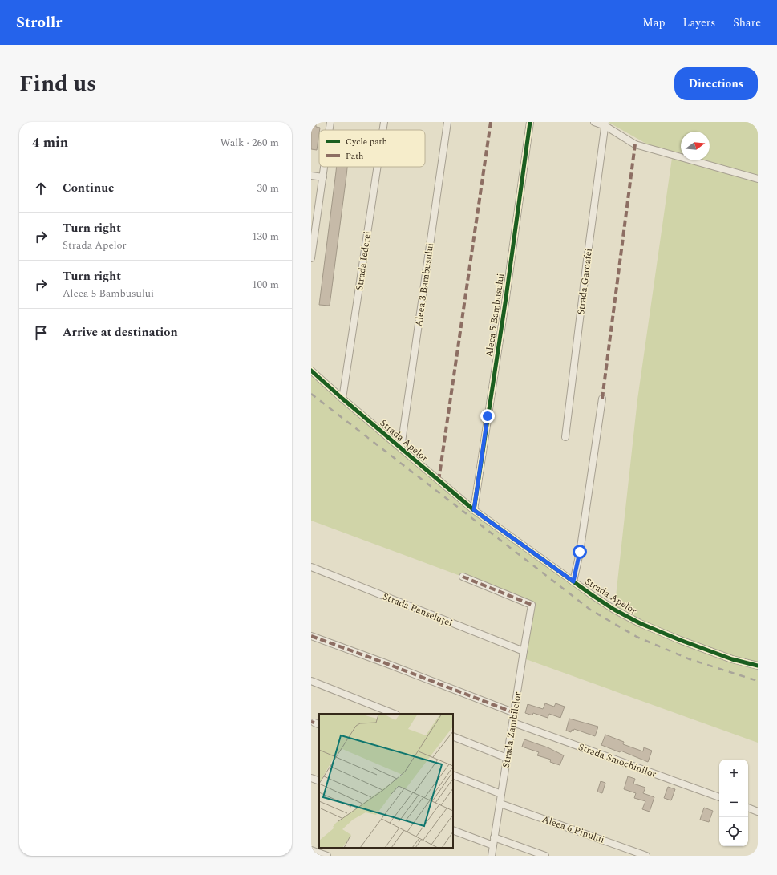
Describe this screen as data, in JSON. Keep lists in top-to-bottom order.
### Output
{
  "streets": {
    "street": [
      "Strada Iederei",
      "Strada Garoafei",
      "Aleea 3 Bambusului",
      "Aleea 5 Bambusului",
      "Strada Apelor",
      "Strada Panseluței",
      "Strada Zambilelor",
      "Strada Smochinilor",
      "Aleea 6 Pinului"
    ]
  },
  "crossings": [
    ["Strada Iederei", "Strada Apelor"],
    ["Aleea 3 Bambusului", "Strada Apelor"],
    ["Aleea 5 Bambusului", "Strada Apelor"],
    ["Strada Panseluței", "Strada Zambilelor"],
    ["Strada Zambilelor", "Strada Smochinilor"],
    ["Strada Zambilelor", "Aleea 6 Pinului"]
  ],
  "legend": ["Cycle path", "Path"],
  "north": "right",
  "page": {
    "header": "Strollr",
    "nav": ["Map", "Layers", "Share"],
    "title": "Find us",
    "buttons": "Directions",
    "heading": ["4 min", "Walk · 260 m"],
    "list": [
      ["Continue", "30 m"],
      ["Turn right", "Strada Apelor", "130 m"],
      ["Turn right", "Aleea 5 Bambusului", "100 m"],
      "Arrive at destination"
    ],
    "map_buttons": ["+", "−"]
  }
}
